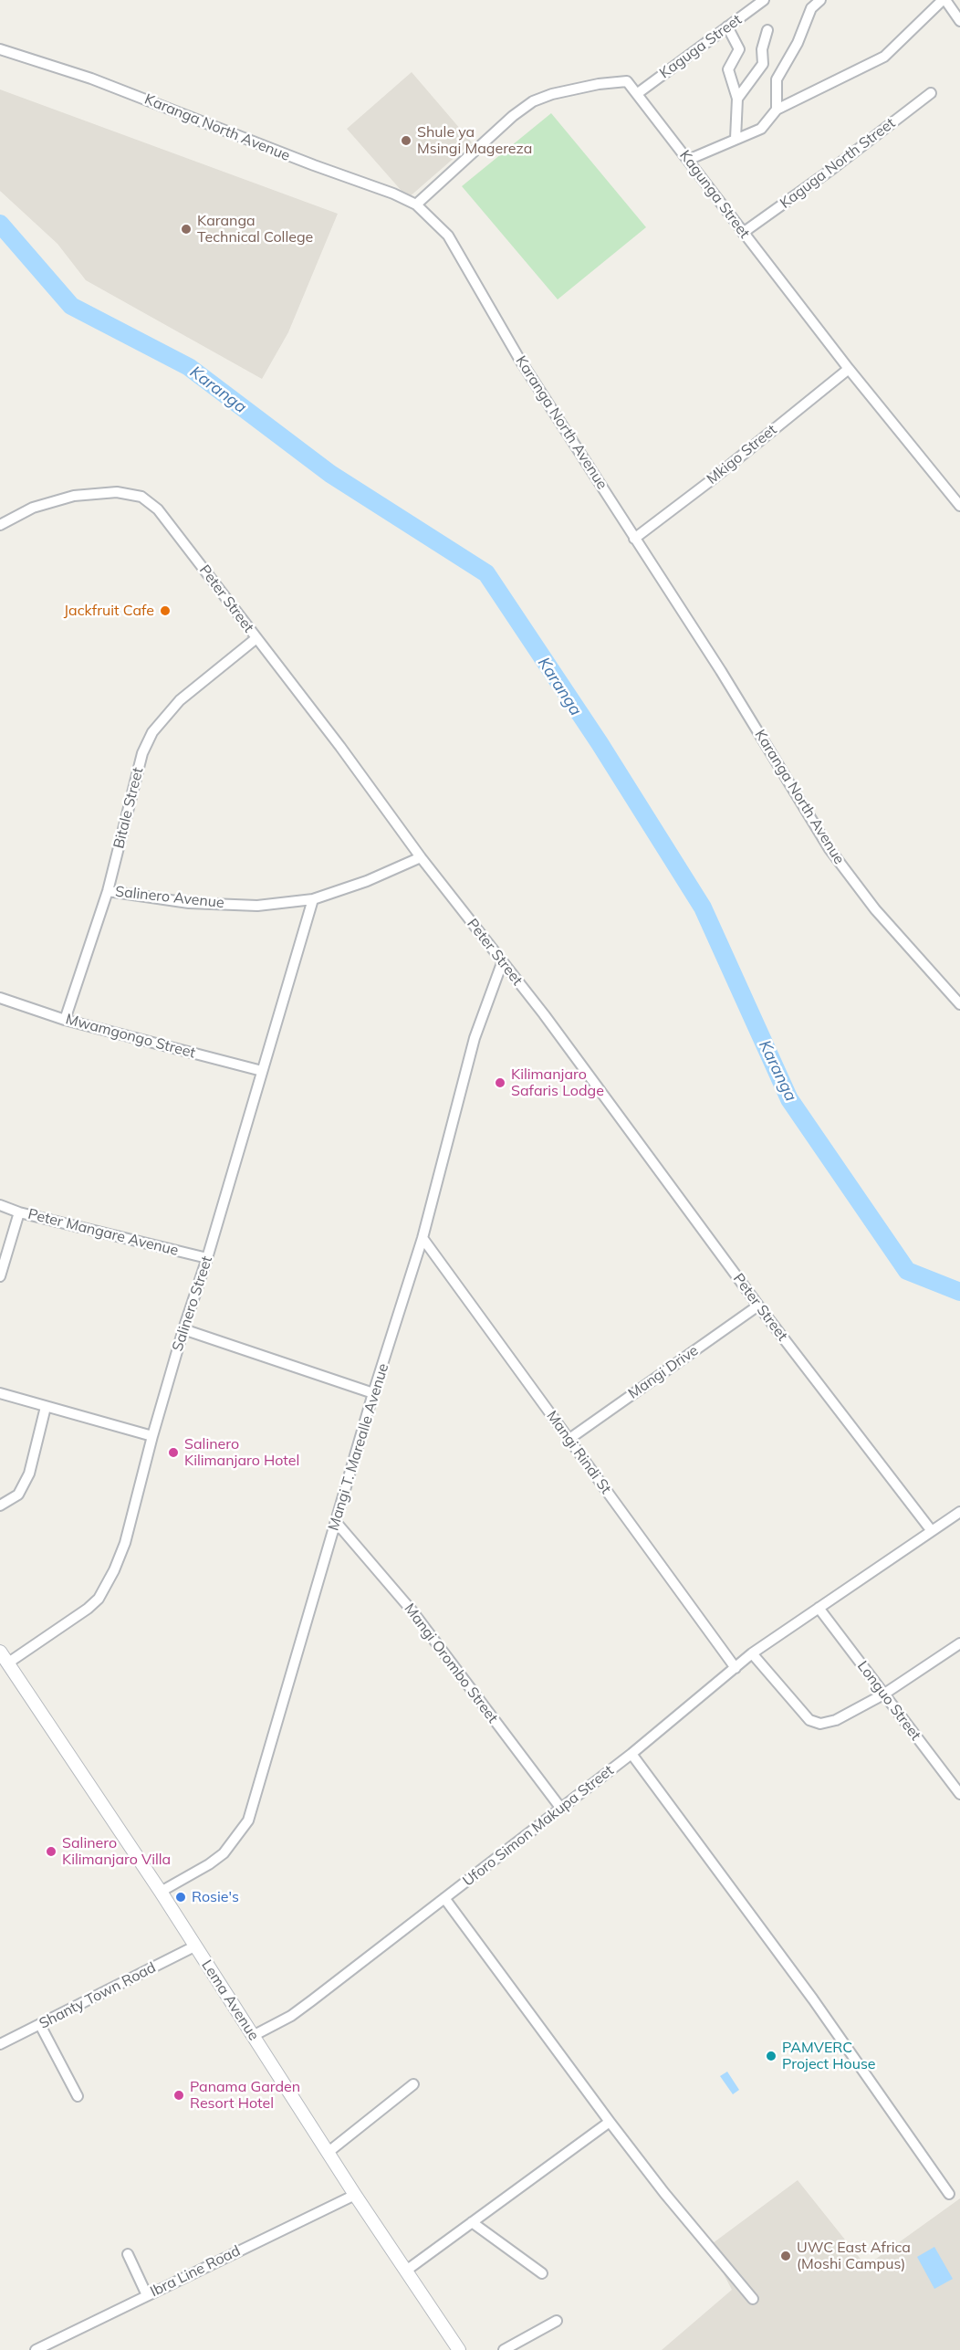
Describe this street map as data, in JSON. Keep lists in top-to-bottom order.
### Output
{
  "streets": {
    "main road": ["Lema Avenue"],
    "street": [
      "Kaguga Street",
      "Karanga North Avenue",
      "Kaguga North Street",
      "Kagunga Street",
      "Mkigo Street",
      "Peter Street",
      "Bitale Street",
      "Salinero Avenue",
      "Mwamgongo Street",
      "Peter Mangare Avenue",
      "Salinero Street",
      "Mangi Drive",
      "Mangi T. Marealle Avenue",
      "Mangi Rindi St",
      "Mangi Orombo Street",
      "Longuo Street",
      "Uforo Simon Makupa Street",
      "Shanty Town Road",
      "Ibra Line Road"
    ]
  },
  "crossings": [
    ["Kaguga Street", "Kagunga Street"],
    ["Karanga North Avenue", "Kagunga Street"],
    ["Karanga North Avenue", "Mkigo Street"],
    ["Kaguga North Street", "Kagunga Street"],
    ["Kagunga Street", "Mkigo Street"],
    ["Peter Street", "Bitale Street"],
    ["Peter Street", "Salinero Avenue"],
    ["Peter Street", "Mangi Drive"],
    ["Peter Street", "Mangi T. Marealle Avenue"],
    ["Peter Street", "Uforo Simon Makupa Street"],
    ["Bitale Street", "Salinero Avenue"],
    ["Bitale Street", "Mwamgongo Street"],
    ["Salinero Avenue", "Salinero Street"],
    ["Mwamgongo Street", "Salinero Street"],
    ["Peter Mangare Avenue", "Salinero Street"],
    ["Salinero Street", "Lema Avenue"],
    ["Mangi Drive", "Mangi Rindi St"],
    ["Mangi T. Marealle Avenue", "Mangi Rindi St"],
    ["Mangi T. Marealle Avenue", "Mangi Orombo Street"],
    ["Mangi T. Marealle Avenue", "Lema Avenue"],
    ["Mangi Rindi St", "Uforo Simon Makupa Street"],
    ["Mangi Orombo Street", "Uforo Simon Makupa Street"],
    ["Longuo Street", "Uforo Simon Makupa Street"],
    ["Uforo Simon Makupa Street", "Lema Avenue"],
    ["Shanty Town Road", "Lema Avenue"],
    ["Lema Avenue", "Ibra Line Road"]
  ],
  "water": ["Karanga"],
  "places": [
    "Shule ya Msingi Magereza",
    "Karanga Technical College",
    "Jackfruit Cafe",
    "Kilimanjaro Safaris Lodge",
    "Salinero Kilimanjaro Hotel",
    "Salinero Kilimanjaro Villa",
    "Rosie's",
    "PAMVERC Project House",
    "Panama Garden Resort Hotel",
    "UWC East Africa (Moshi Campus)"
  ]
}
